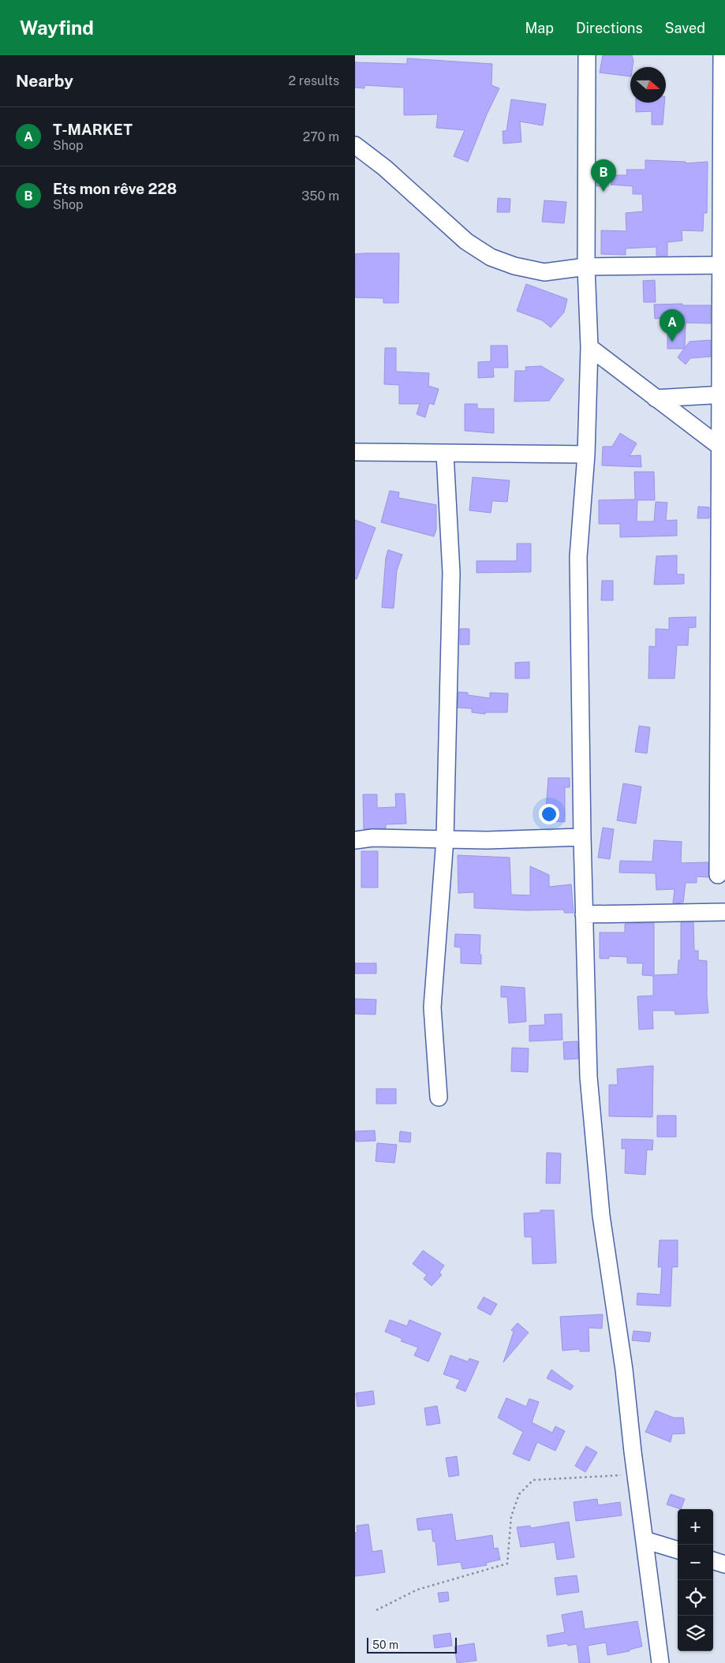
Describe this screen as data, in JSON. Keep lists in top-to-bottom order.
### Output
{
  "scale_bar": "50 m",
  "north": "right",
  "page": {
    "header": "Wayfind",
    "nav": ["Map", "Directions", "Saved"],
    "heading": ["Nearby", "2 results"],
    "list": [
      {
        "mark": "A",
        "name": "T-MARKET",
        "note": "Shop",
        "value": "270 m"
      },
      {
        "mark": "B",
        "name": "Ets mon rêve 228",
        "note": "Shop",
        "value": "350 m"
      }
    ],
    "pins": ["B", "A"],
    "map_buttons": ["+", "−"],
    "scale": "50 m"
  }
}
